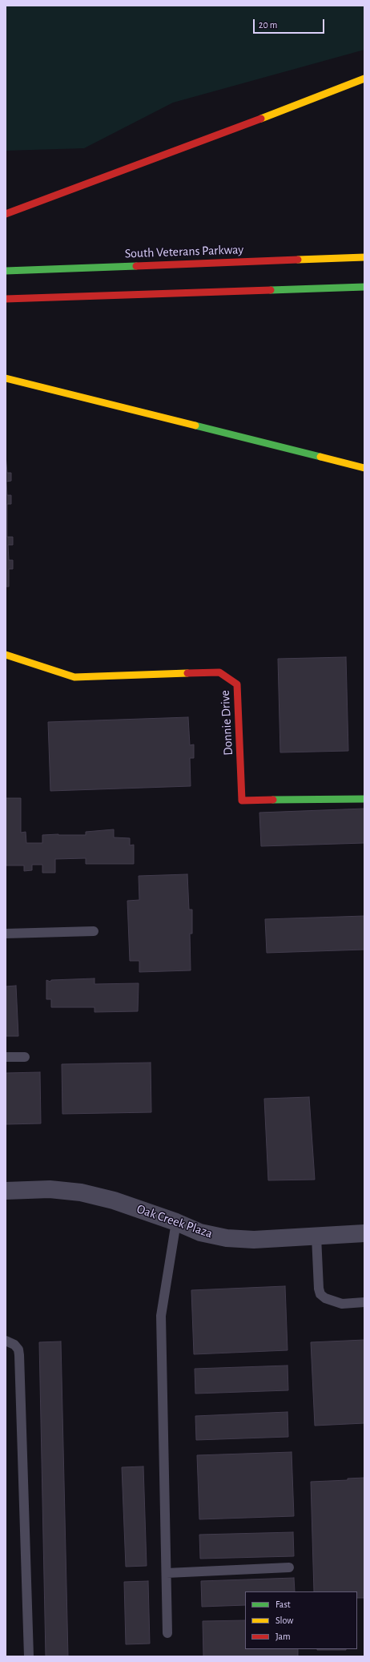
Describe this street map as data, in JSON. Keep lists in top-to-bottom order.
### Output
{
  "streets": {
    "main road": ["South Veterans Parkway", "Donnie Drive"],
    "street": ["Oak Creek Plaza"]
  },
  "legend": ["Fast", "Slow", "Jam"],
  "scale_bar": "20 m"
}
